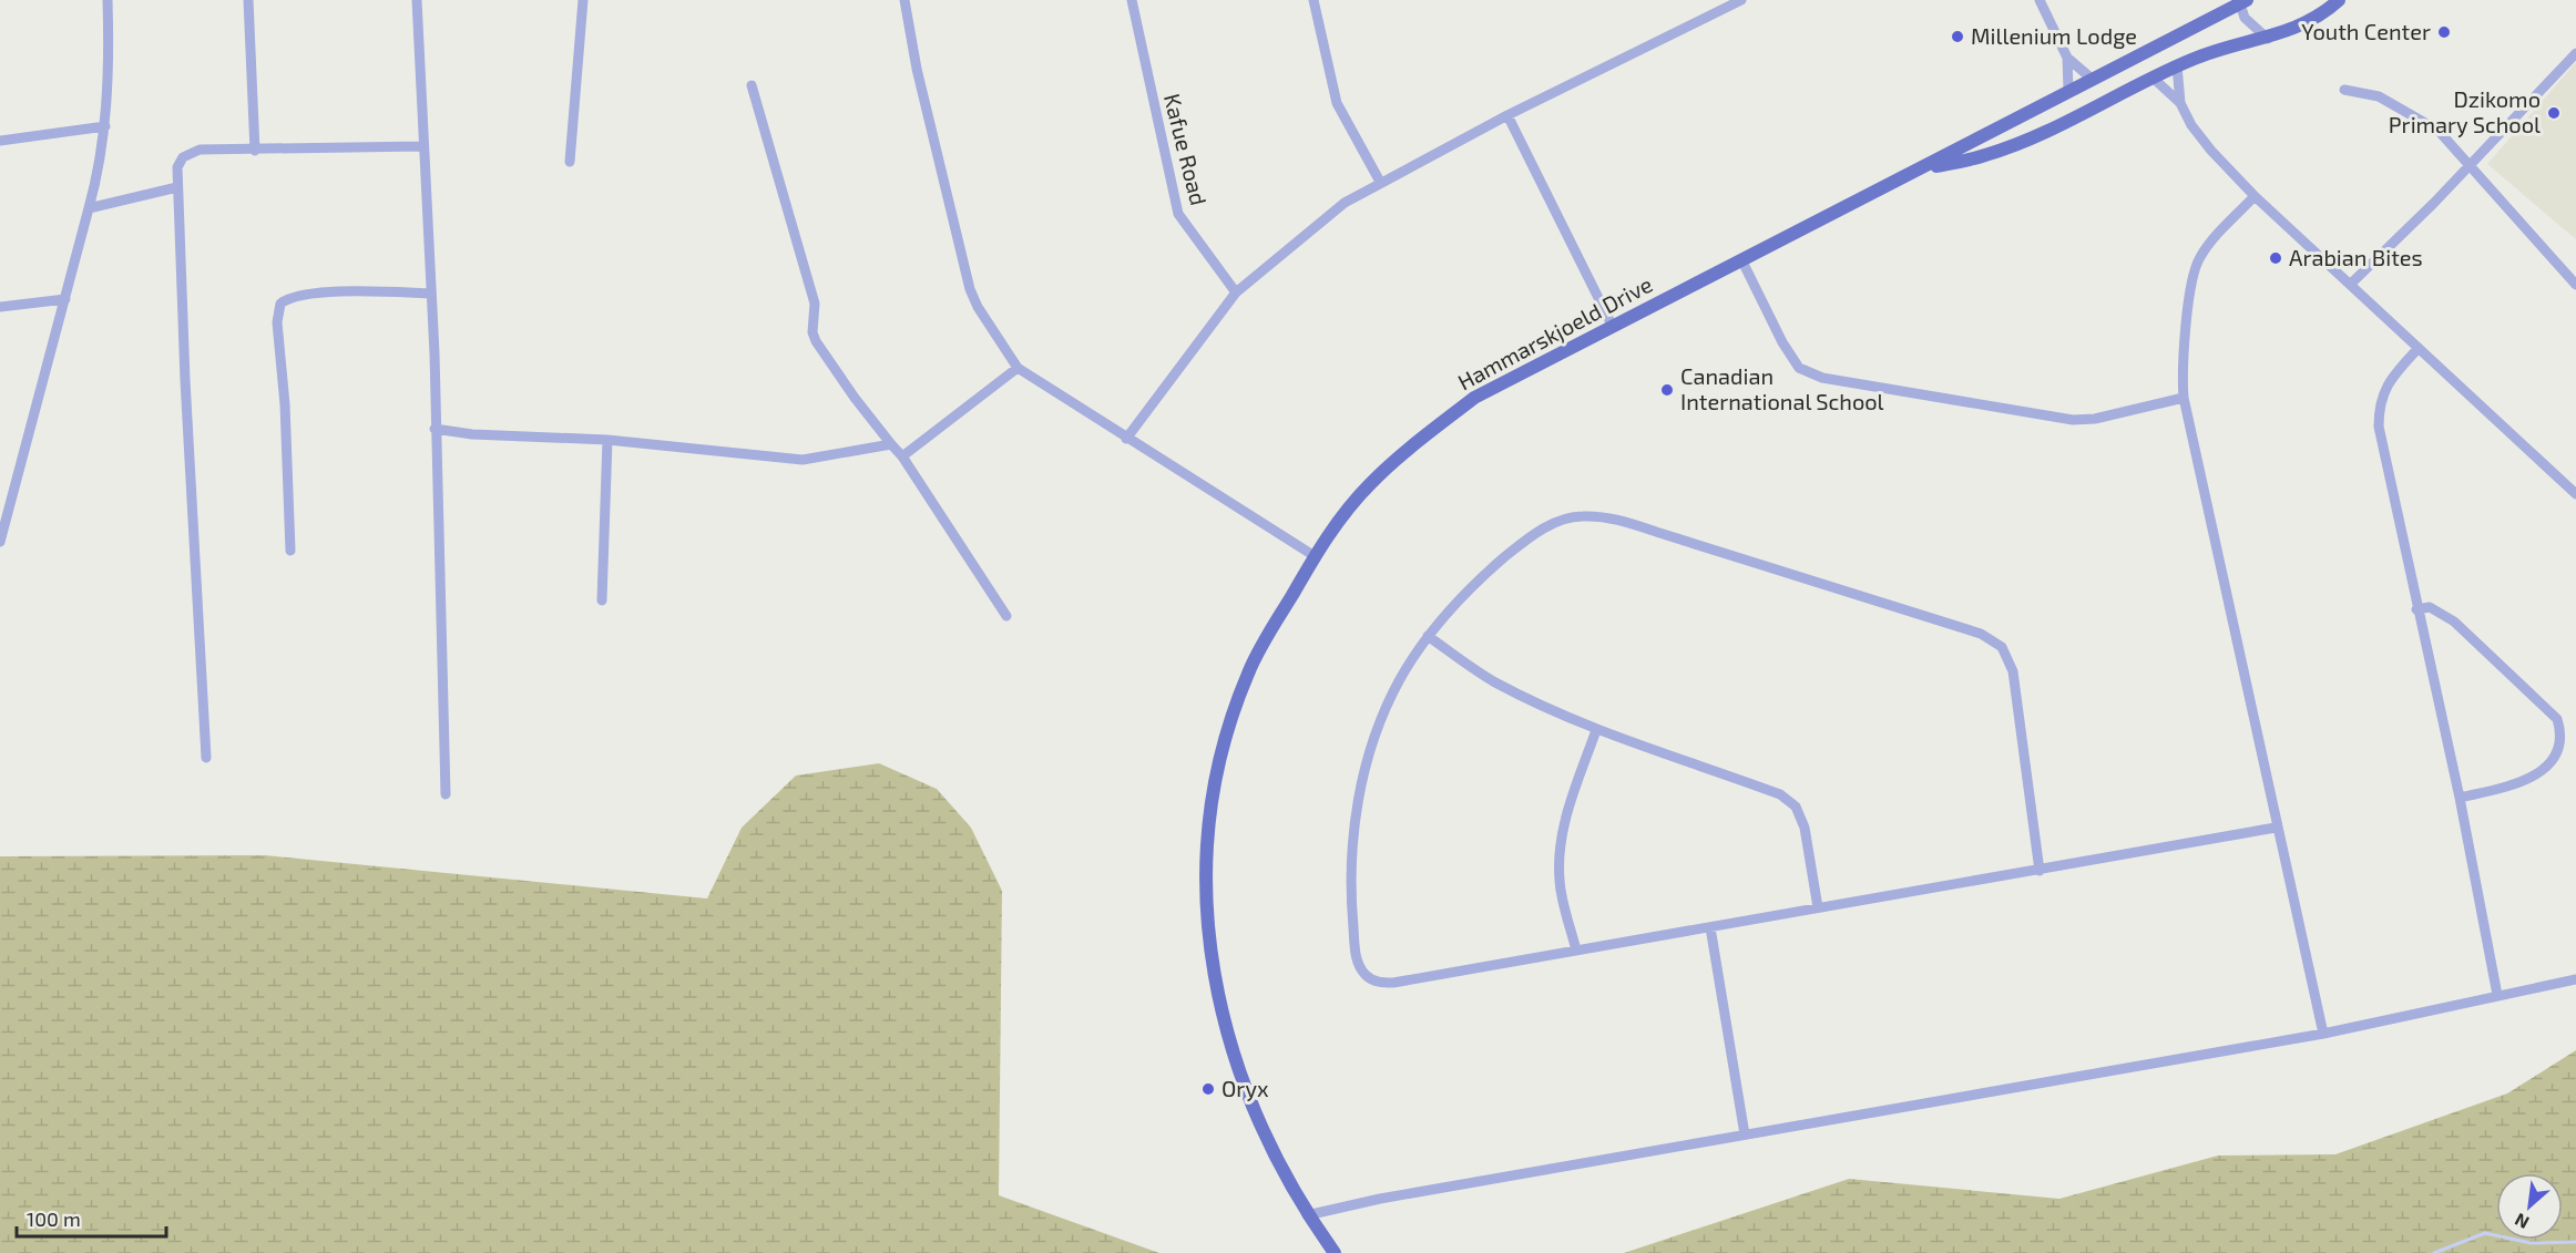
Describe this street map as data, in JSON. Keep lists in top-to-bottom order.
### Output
{
  "streets": {
    "main road": ["Hammarskjoeld Drive"],
    "street": ["Kafue Road"]
  },
  "places": [
    "Youth Center",
    "Millenium Lodge",
    "Dzikomo Primary School",
    "Arabian Bites",
    "Canadian International School",
    "Oryx"
  ],
  "scale_bar": "100 m",
  "north": "bottom left"
}
